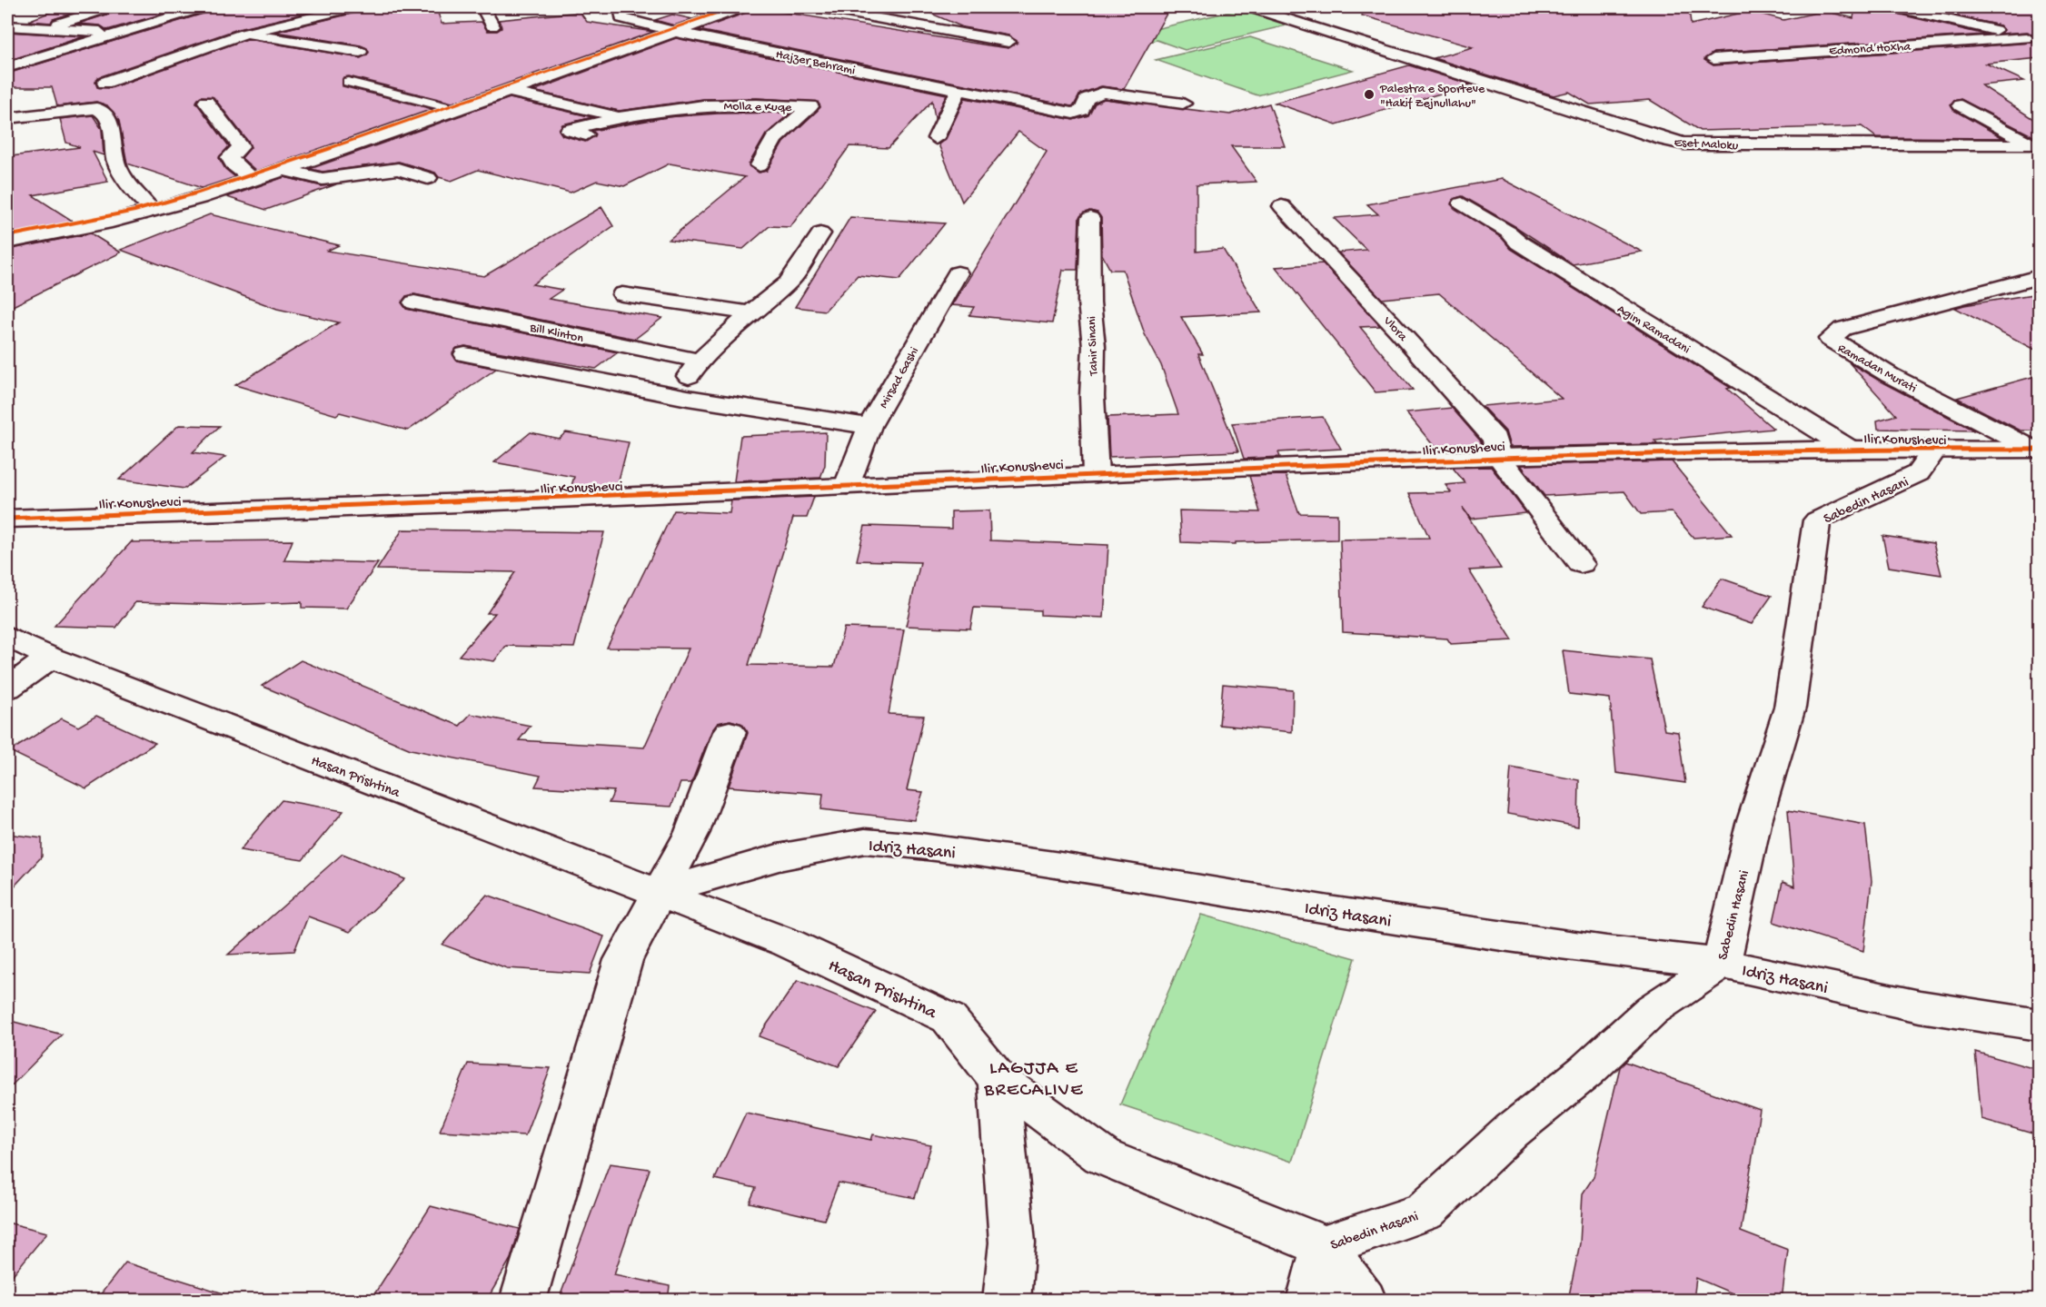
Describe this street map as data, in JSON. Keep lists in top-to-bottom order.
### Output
{
  "streets": {
    "street": [
      "Edmond Hoxha",
      "Hajzer Behrami",
      "Molla e Kuqe",
      "Eset Maloku",
      "Vlora",
      "Agim Ramadani",
      "Bill Klinton",
      "Tahir Sinani",
      "Ramadan Murati",
      "Mirsad Gashi",
      "Ilir Konushevci",
      "Sabedin Hasani",
      "Hasan Prishtina",
      "Idriz Hasani"
    ]
  },
  "crossings": [
    ["Vlora", "Ilir Konushevci"],
    ["Agim Ramadani", "Ilir Konushevci"],
    ["Tahir Sinani", "Ilir Konushevci"],
    ["Ramadan Murati", "Ilir Konushevci"],
    ["Mirsad Gashi", "Ilir Konushevci"],
    ["Ilir Konushevci", "Sabedin Hasani"],
    ["Sabedin Hasani", "Hasan Prishtina"],
    ["Sabedin Hasani", "Idriz Hasani"],
    ["Hasan Prishtina", "Idriz Hasani"]
  ],
  "districts": ["LAGJJA E BRECALIVE"],
  "places": ["Palestra e Sporteve \"Hakif Zejnullahu\""]
}
